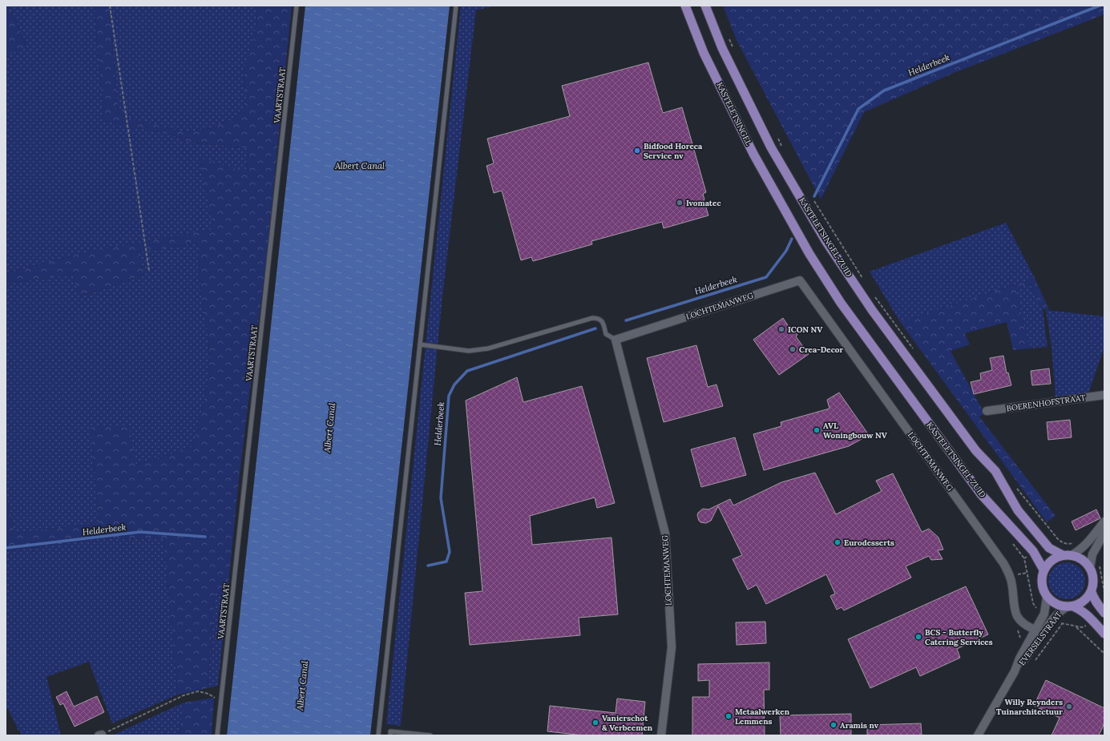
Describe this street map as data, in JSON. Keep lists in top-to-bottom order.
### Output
{
  "streets": {
    "main road": ["KASTELETSINGEL", "KASTELETSINGEL-ZUID"],
    "street": ["LOCHTEMANWEG", "BOERENHOFSTRAAT", "EVERSELSTRAAT"],
    "lane": ["VAARTSTRAAT"]
  },
  "crossings": [
    ["KASTELETSINGEL", "KASTELETSINGEL-ZUID"],
    ["KASTELETSINGEL-ZUID", "EVERSELSTRAAT"],
    ["LOCHTEMANWEG", "EVERSELSTRAAT"]
  ],
  "water": ["Helderbeek", "Albert Canal"],
  "places": [
    "Bidfood Horeca Service nv",
    "Ivomatec",
    "ICON NV",
    "Crea-Decor",
    "AVL Woningbouw NV",
    "Eurodesserts",
    "BCS - Butterfly Catering Services",
    "Willy Reynders Tuinarchitectuur",
    "Metaalwerken Lemmens",
    "Vanierschot & Verbeemen",
    "Aramis nv"
  ]
}
